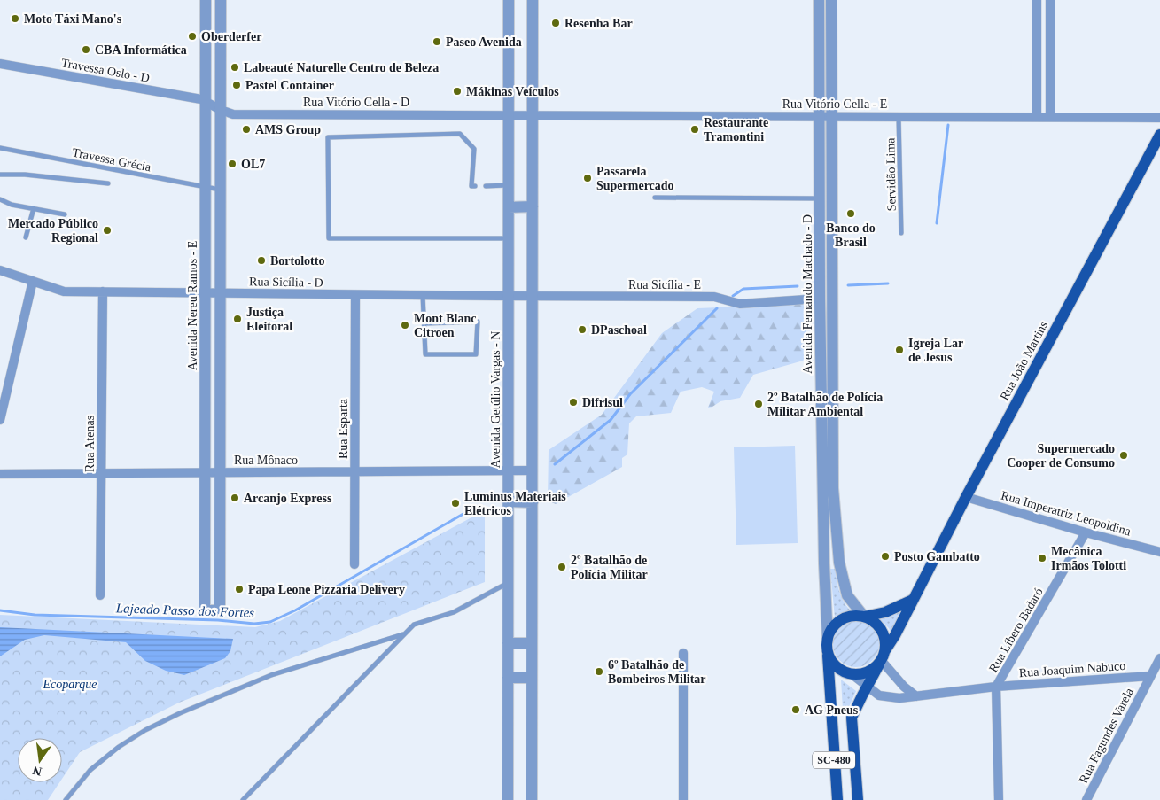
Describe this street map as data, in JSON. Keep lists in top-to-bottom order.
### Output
{
  "streets": {
    "main road": ["Avenida Fernando Machado - D", "Rua João Martins", "SC-480"],
    "street": [
      "Travessa Oslo - D",
      "Rua Vitório Cella - D",
      "Rua Vitório Cella - E",
      "Rua Sicília - D",
      "Rua Sicília - E",
      "Avenida Nereu Ramos - E",
      "Avenida Getúlio Vargas - N",
      "Rua Esparta",
      "Rua Atenas",
      "Rua Mônaco",
      "Rua Imperatriz Leopoldina",
      "Rua Líbero Badaró",
      "Rua Joaquim Nabuco",
      "Rua Fagundes Varela"
    ],
    "lane": ["Travessa Grécia", "Servidão Lima"]
  },
  "crossings": [
    ["Travessa Oslo - D", "Rua Vitório Cella - D"],
    ["Travessa Oslo - D", "Avenida Nereu Ramos - E"],
    ["Rua Vitório Cella - D", "Rua Vitório Cella - E"],
    ["Rua Vitório Cella - D", "Avenida Nereu Ramos - E"],
    ["Rua Vitório Cella - D", "Avenida Getúlio Vargas - N"],
    ["Rua Vitório Cella - E", "Servidão Lima"],
    ["Rua Vitório Cella - E", "Avenida Fernando Machado - D"],
    ["Rua Vitório Cella - E", "Avenida Getúlio Vargas - N"],
    ["Travessa Grécia", "Avenida Nereu Ramos - E"],
    ["Rua Sicília - D", "Rua Sicília - E"],
    ["Rua Sicília - D", "Avenida Nereu Ramos - E"],
    ["Rua Sicília - D", "Avenida Getúlio Vargas - N"],
    ["Rua Sicília - D", "Rua Esparta"],
    ["Rua Sicília - D", "Rua Atenas"],
    ["Rua Sicília - E", "Avenida Fernando Machado - D"],
    ["Rua Sicília - E", "Avenida Getúlio Vargas - N"],
    ["Avenida Fernando Machado - D", "Rua João Martins"],
    ["Avenida Fernando Machado - D", "Rua Joaquim Nabuco"],
    ["Avenida Nereu Ramos - E", "Rua Mônaco"],
    ["Rua João Martins", "Rua Imperatriz Leopoldina"],
    ["Rua João Martins", "Rua Joaquim Nabuco"],
    ["Avenida Getúlio Vargas - N", "Rua Mônaco"],
    ["Rua Esparta", "Rua Mônaco"],
    ["Rua Atenas", "Rua Mônaco"],
    ["Rua Imperatriz Leopoldina", "Rua Líbero Badaró"],
    ["Rua Líbero Badaró", "Rua Joaquim Nabuco"],
    ["Rua Joaquim Nabuco", "Rua Fagundes Varela"]
  ],
  "water": ["Lajeado Passo dos Fortes"],
  "parks": ["Ecoparque"],
  "places": [
    "Moto Táxi Mano's",
    "Resenha Bar",
    "Oberderfer",
    "Paseo Avenida",
    "CBA Informática",
    "Labeauté Naturelle Centro de Beleza",
    "Pastel Container",
    "Mákinas Veículos",
    "AMS Group",
    "Restaurante Tramontini",
    "OL7",
    "Passarela Supermercado",
    "Banco do Brasil",
    "Mercado Público Regional",
    "Bortolotto",
    "Justiça Eleitoral",
    "Mont Blanc Citroen",
    "DPaschoal",
    "Igreja Lar de Jesus",
    "Difrisul",
    "2º Batalhão de Polícia Militar Ambiental",
    "Supermercado Cooper de Consumo",
    "Arcanjo Express",
    "Luminus Materiais Elétricos",
    "Posto Gambatto",
    "Mecânica Irmãos Tolotti",
    "2º Batalhão de Polícia Militar",
    "Papa Leone Pizzaria Delivery",
    "6º Batalhão de Bombeiros Militar",
    "AG Pneus"
  ],
  "north": "bottom"
}
